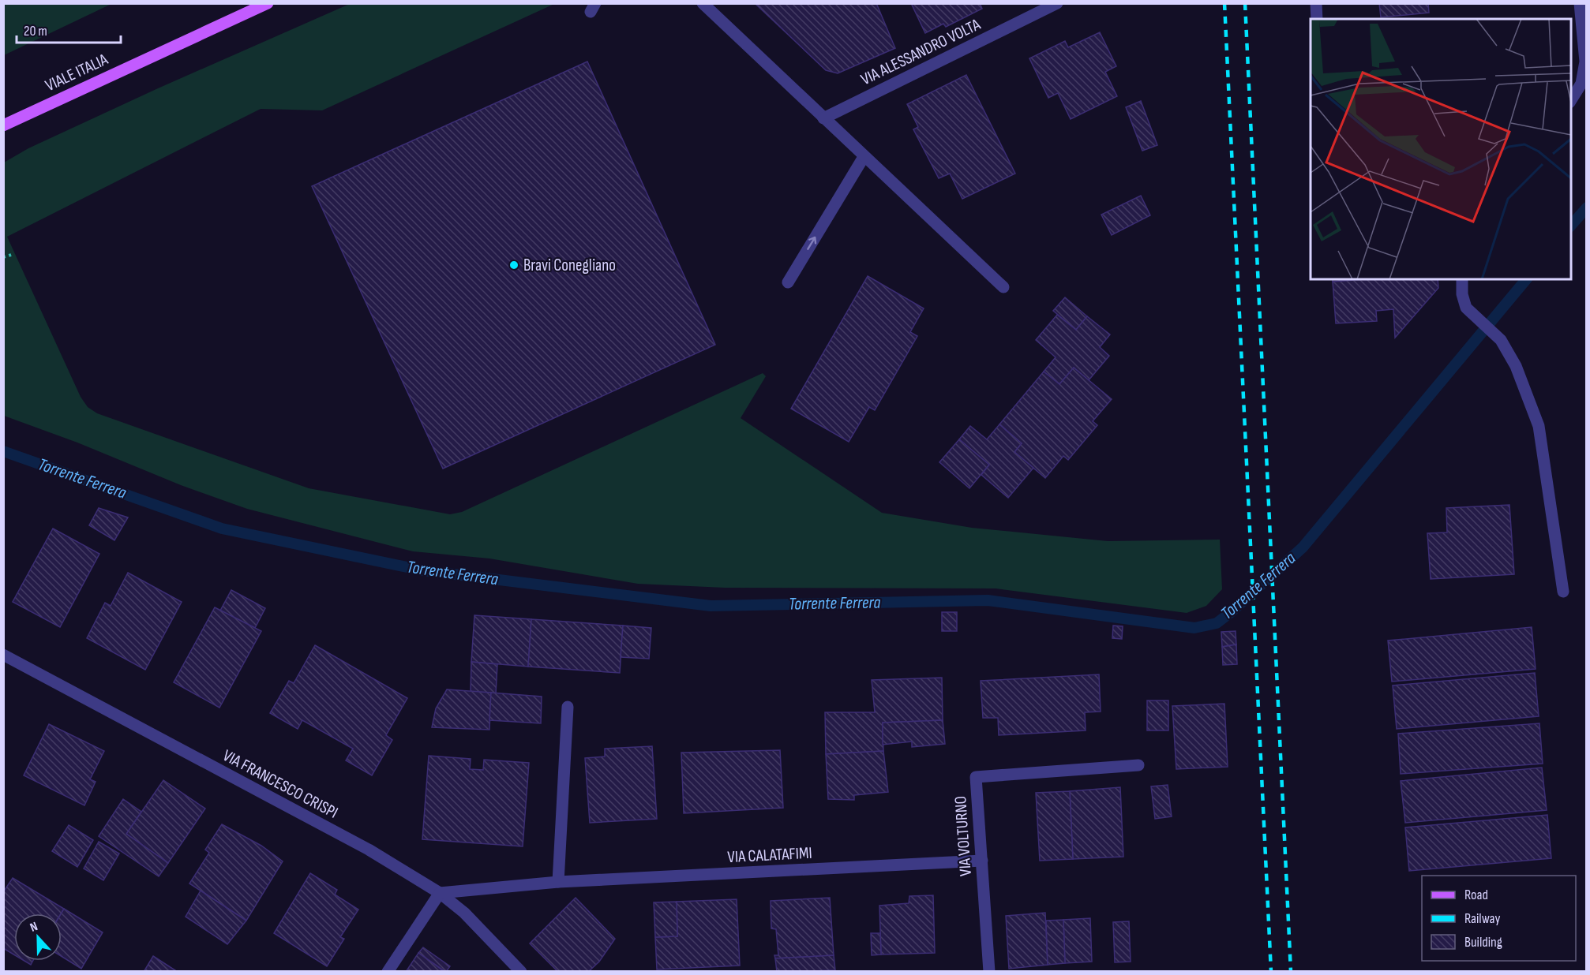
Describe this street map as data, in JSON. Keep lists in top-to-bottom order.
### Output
{
  "streets": {
    "main road": ["VIALE ITALIA"],
    "street": [
      "VIA ALESSANDRO VOLTA",
      "VIA FRANCESCO CRISPI",
      "VIA VOLTURNO",
      "VIA CALATAFIMI"
    ]
  },
  "crossings": [
    ["VIA FRANCESCO CRISPI", "VIA CALATAFIMI"],
    ["VIA VOLTURNO", "VIA CALATAFIMI"]
  ],
  "water": ["Torrente Ferrera"],
  "places": ["Bravi Conegliano"],
  "legend": ["Road", "Railway", "Building"],
  "scale_bar": "20 m",
  "north": "top"
}
